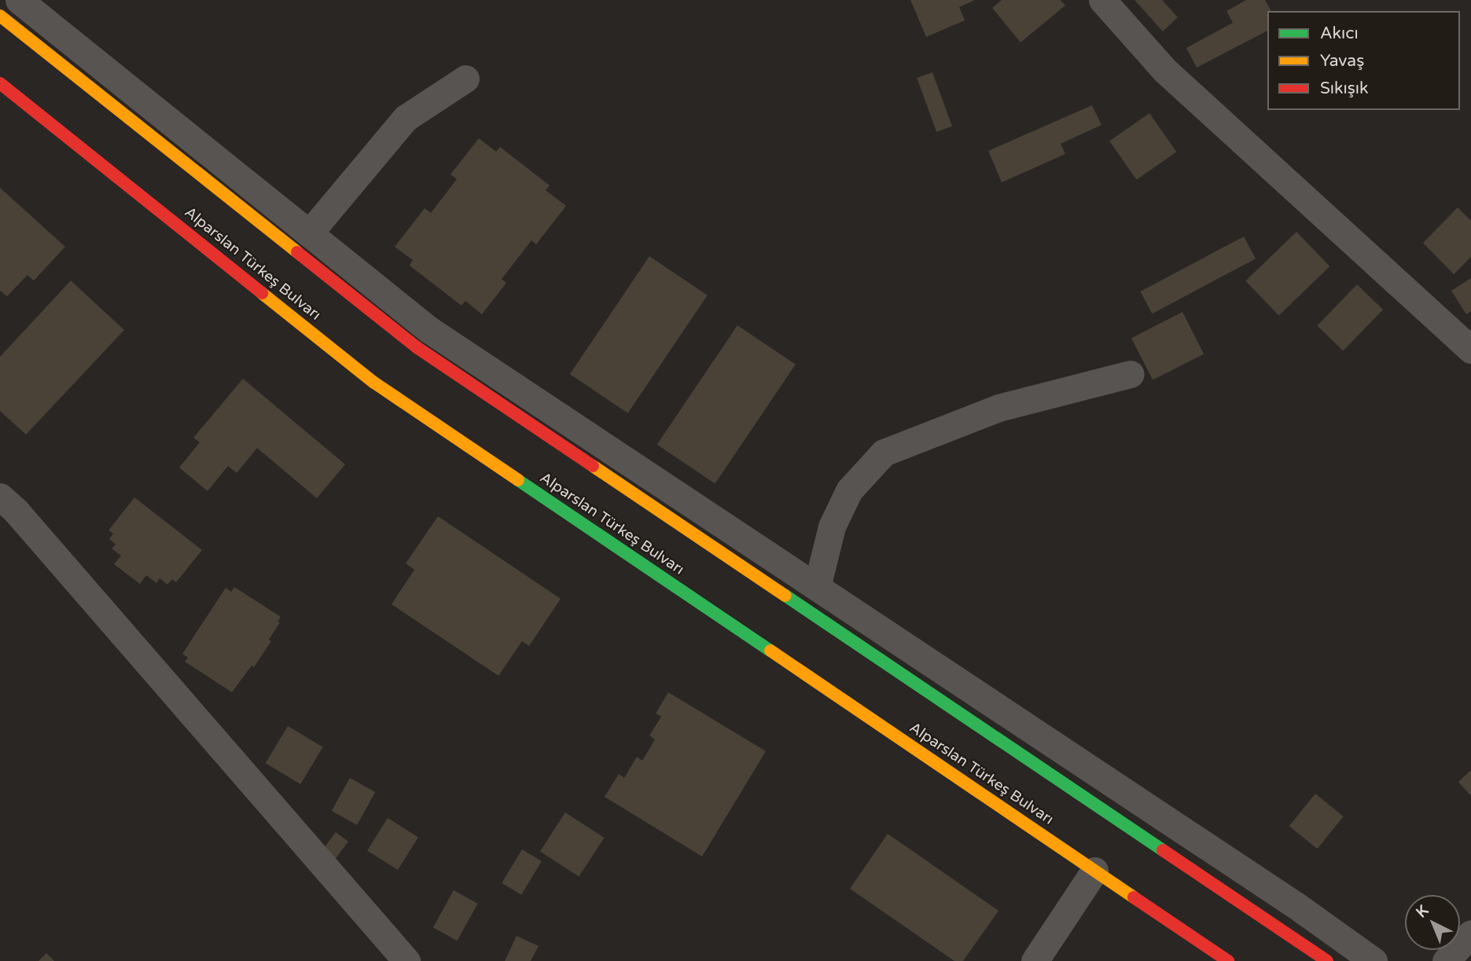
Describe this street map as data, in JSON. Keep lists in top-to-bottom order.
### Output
{
  "streets": {
    "main road": ["Alparslan Türkeş Bulvarı"]
  },
  "legend": ["Akıcı", "Yavaş", "Sıkışık"],
  "north": "top left"
}
